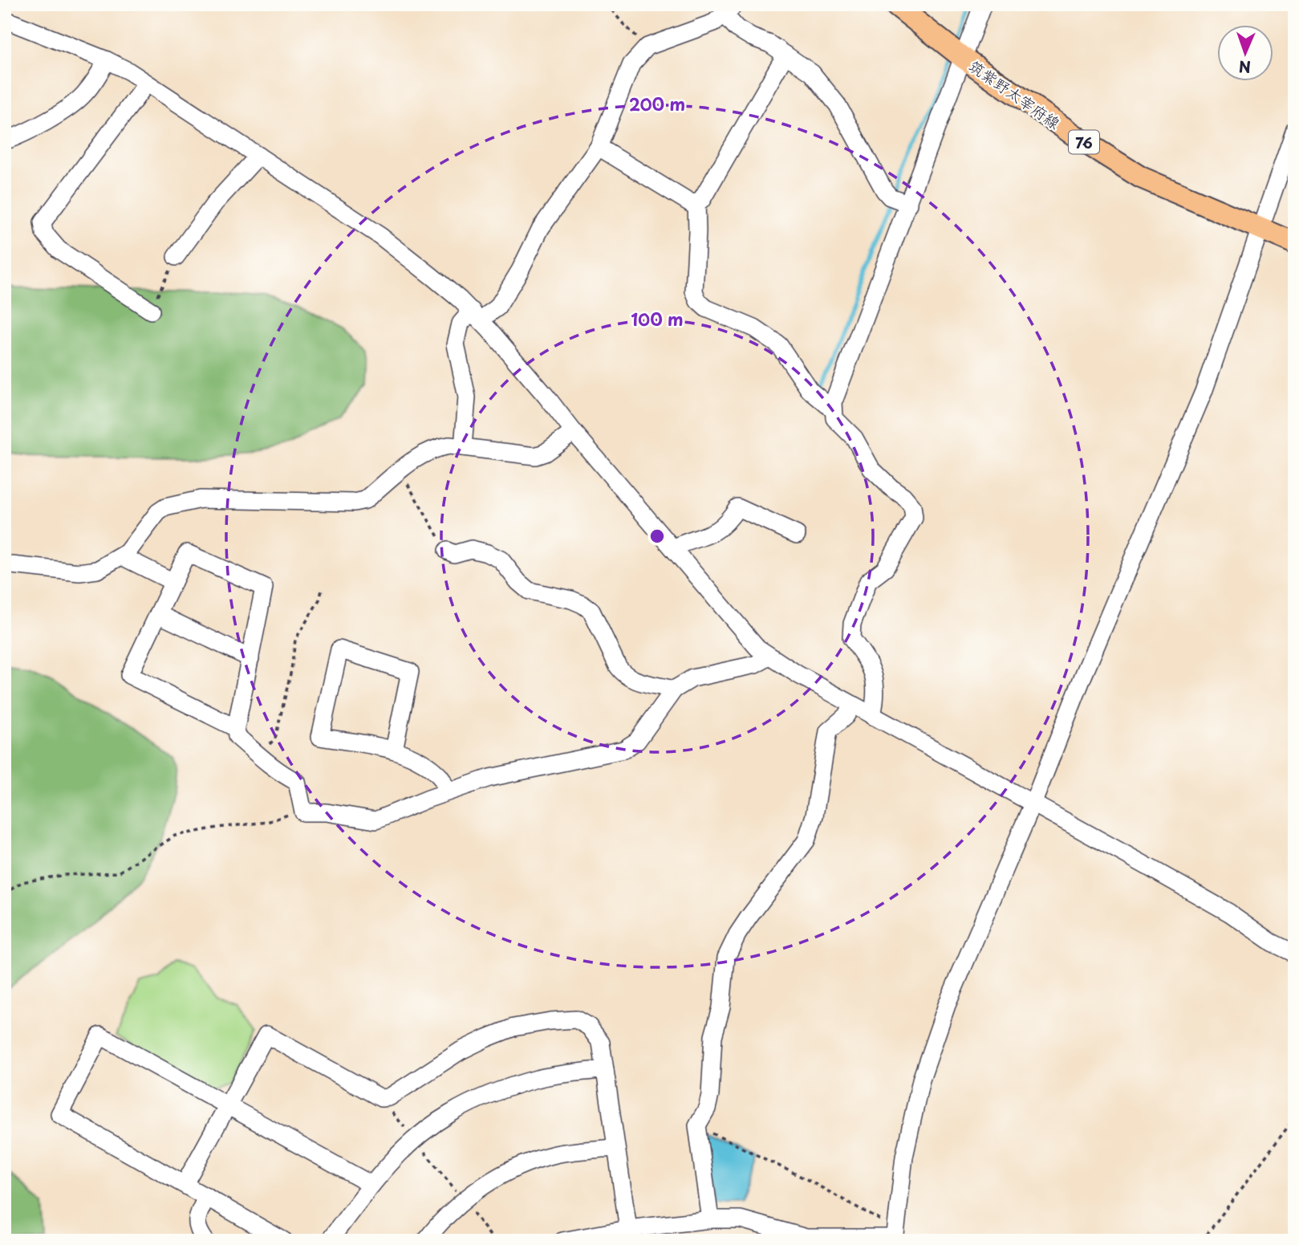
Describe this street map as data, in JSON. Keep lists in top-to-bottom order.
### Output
{
  "streets": {
    "main road": ["筑紫野太宰府線", "76"]
  },
  "north": "bottom",
  "rings": ["200 m", "100 m"]
}
